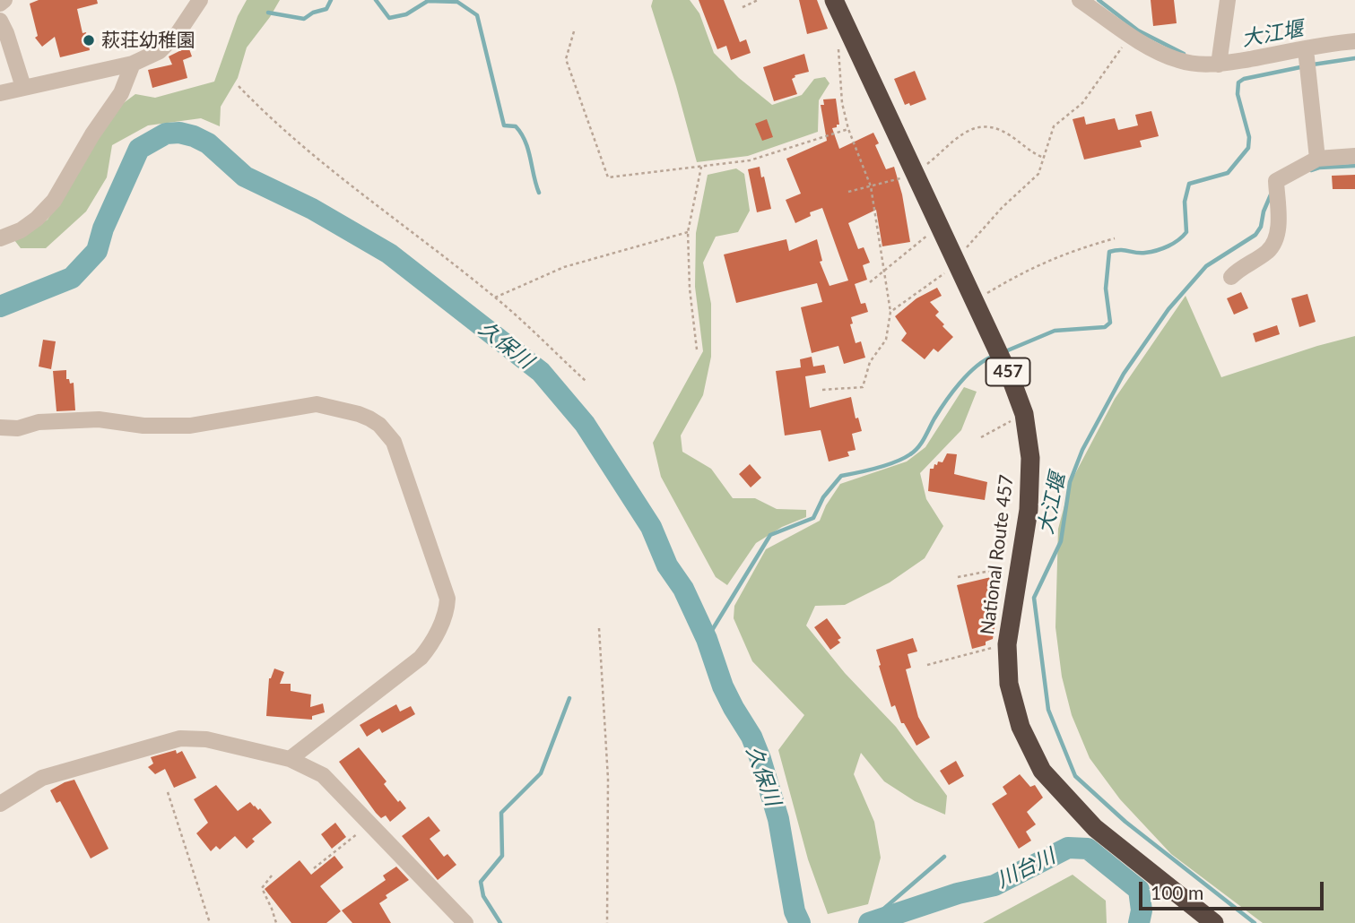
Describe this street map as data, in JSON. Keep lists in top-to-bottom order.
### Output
{
  "streets": {
    "highway": ["457", "National Route 457"]
  },
  "water": ["大江堰", "久保川", "川台川"],
  "places": ["萩荘幼稚園"],
  "scale_bar": "100 m"
}
